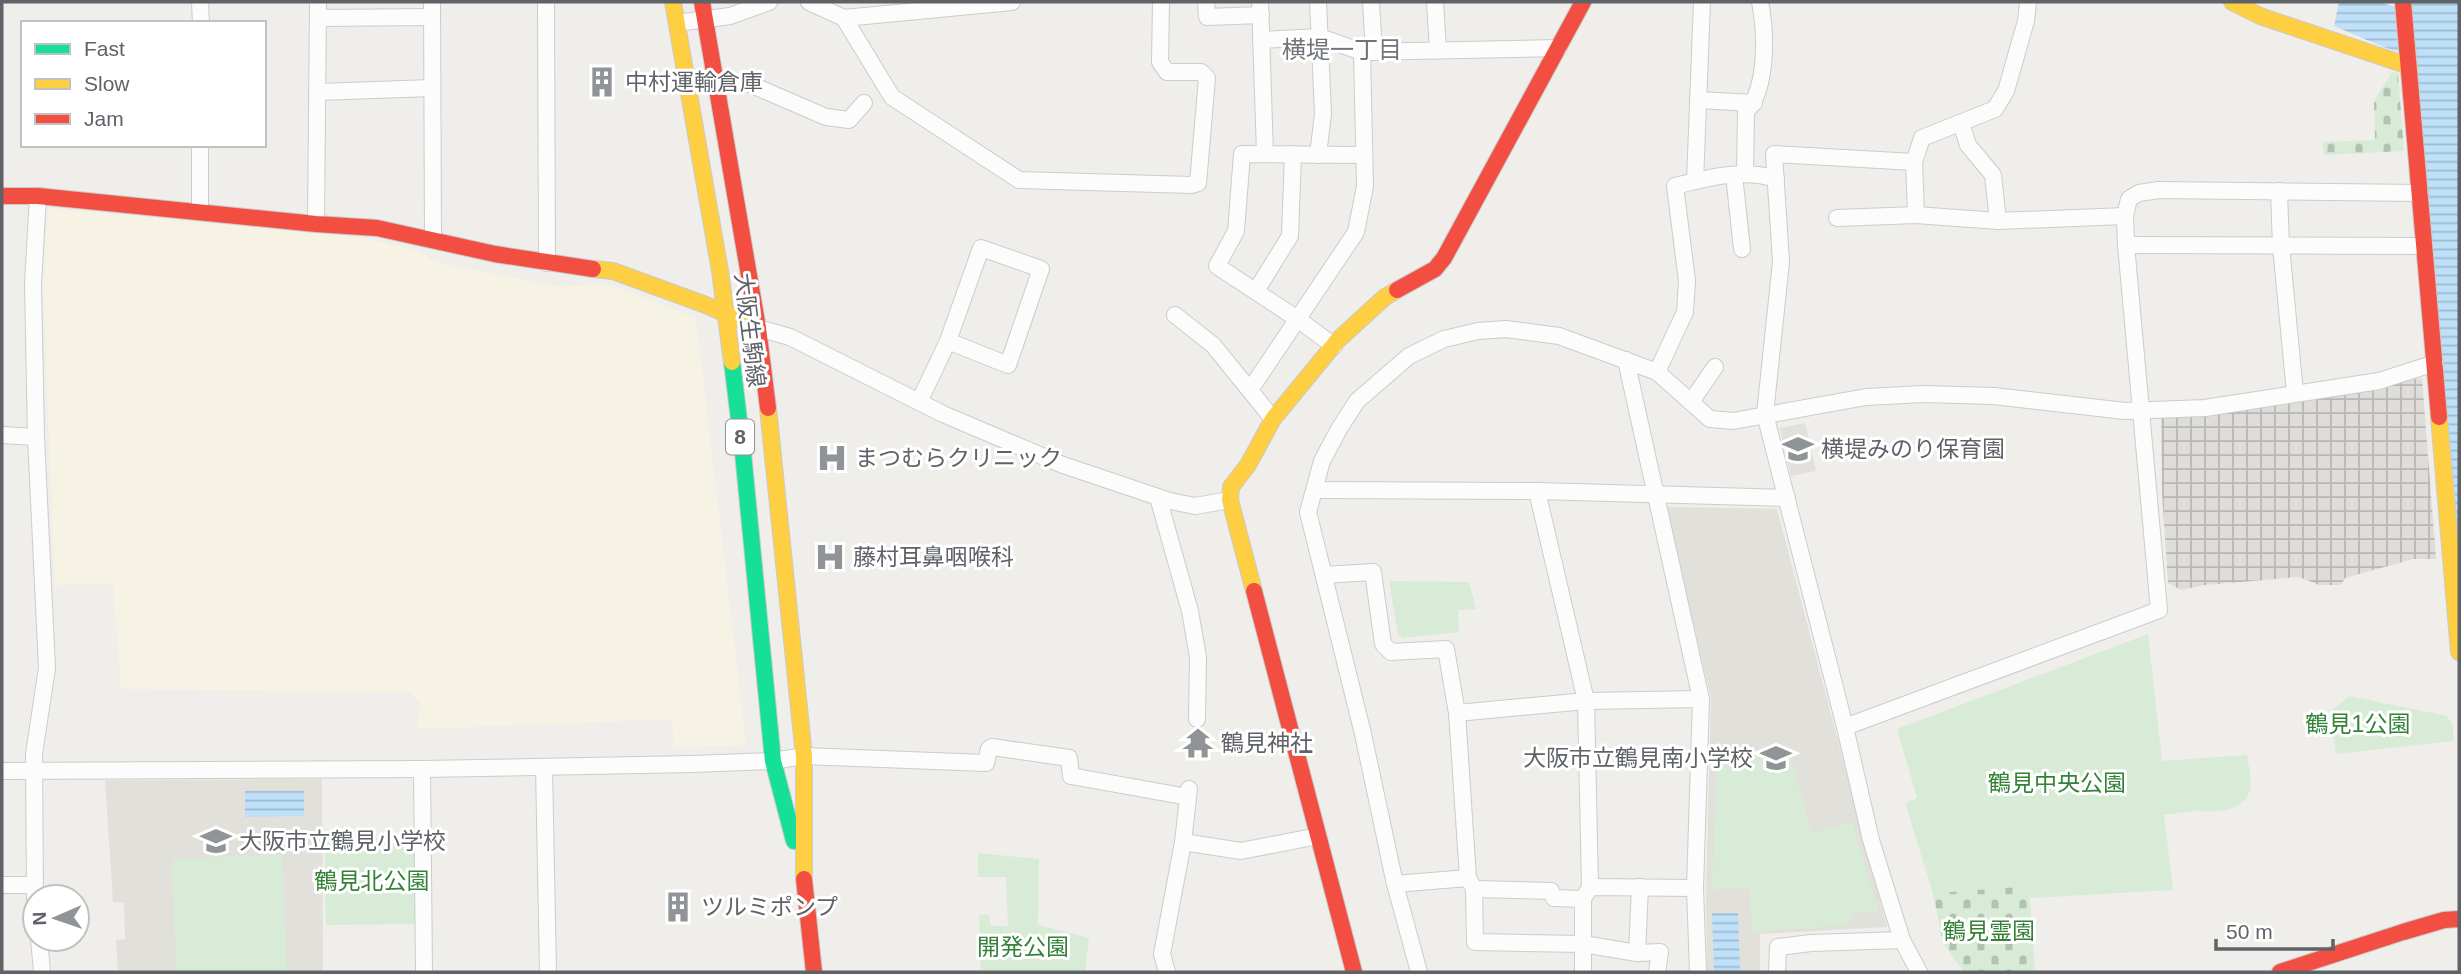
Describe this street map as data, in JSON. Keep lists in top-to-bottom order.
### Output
{
  "streets": {
    "street": ["大阪生駒線", "8"]
  },
  "districts": ["横堤一丁目"],
  "parks": [
    "鶴見1公園",
    "鶴見中央公園",
    "鶴見北公園",
    "鶴見霊園",
    "開発公園"
  ],
  "places": {
    "building": ["中村運輸倉庫", "ツルミポンプ"],
    "school or university": ["横堤みのり保育園", "大阪市立鶴見南小学校", "大阪市立鶴見小学校"],
    "hospital": ["まつむらクリニック", "藤村耳鼻咽喉科"],
    "temple": ["鶴見神社"]
  },
  "legend": ["Fast", "Slow", "Jam"],
  "scale_bar": "50 m",
  "north": "left"
}
